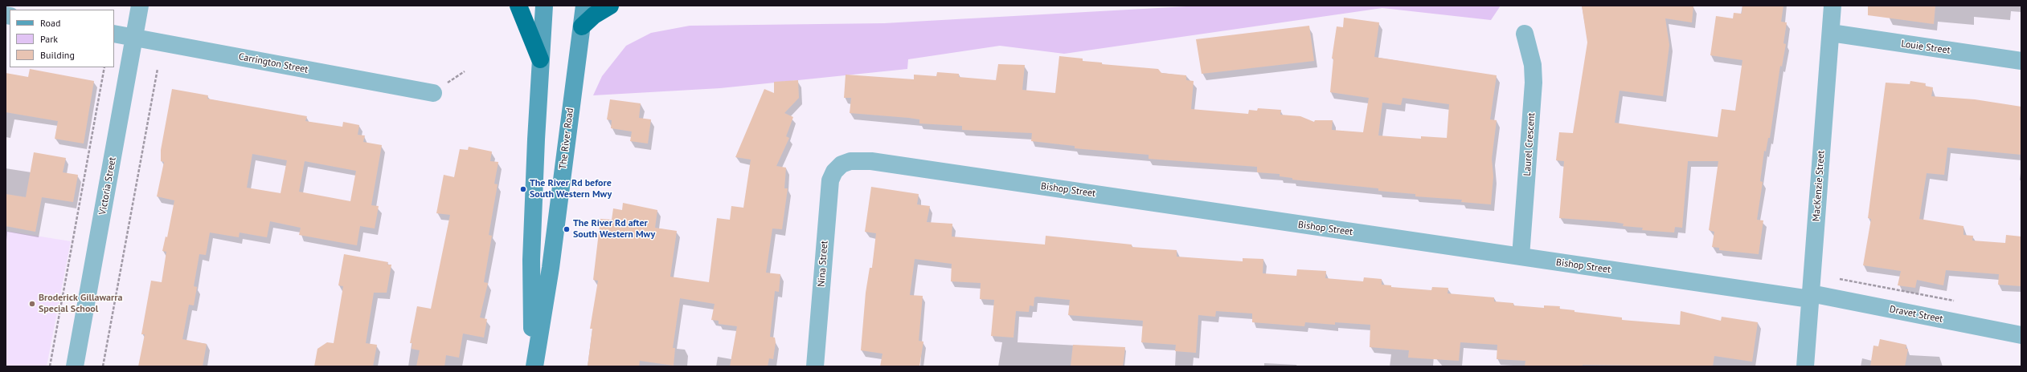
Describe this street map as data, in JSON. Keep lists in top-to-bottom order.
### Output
{
  "streets": {
    "main road": ["The River Road"],
    "street": [
      "Louie Street",
      "Carrington Street",
      "Laurel Crescent",
      "Victoria Street",
      "MacKenzie Street",
      "Bishop Street",
      "Nina Street",
      "Dravet Street"
    ]
  },
  "crossings": [
    ["Louie Street", "MacKenzie Street"],
    ["Carrington Street", "Victoria Street"],
    ["Laurel Crescent", "Bishop Street"],
    ["MacKenzie Street", "Bishop Street"],
    ["MacKenzie Street", "Dravet Street"],
    ["Bishop Street", "Nina Street"],
    ["Bishop Street", "Dravet Street"]
  ],
  "places": ["The River Rd before South Western Mwy", "The River Rd after South Western Mwy", "Broderick Gillawarra Special School"],
  "legend": ["Road", "Park", "Building"]
}
